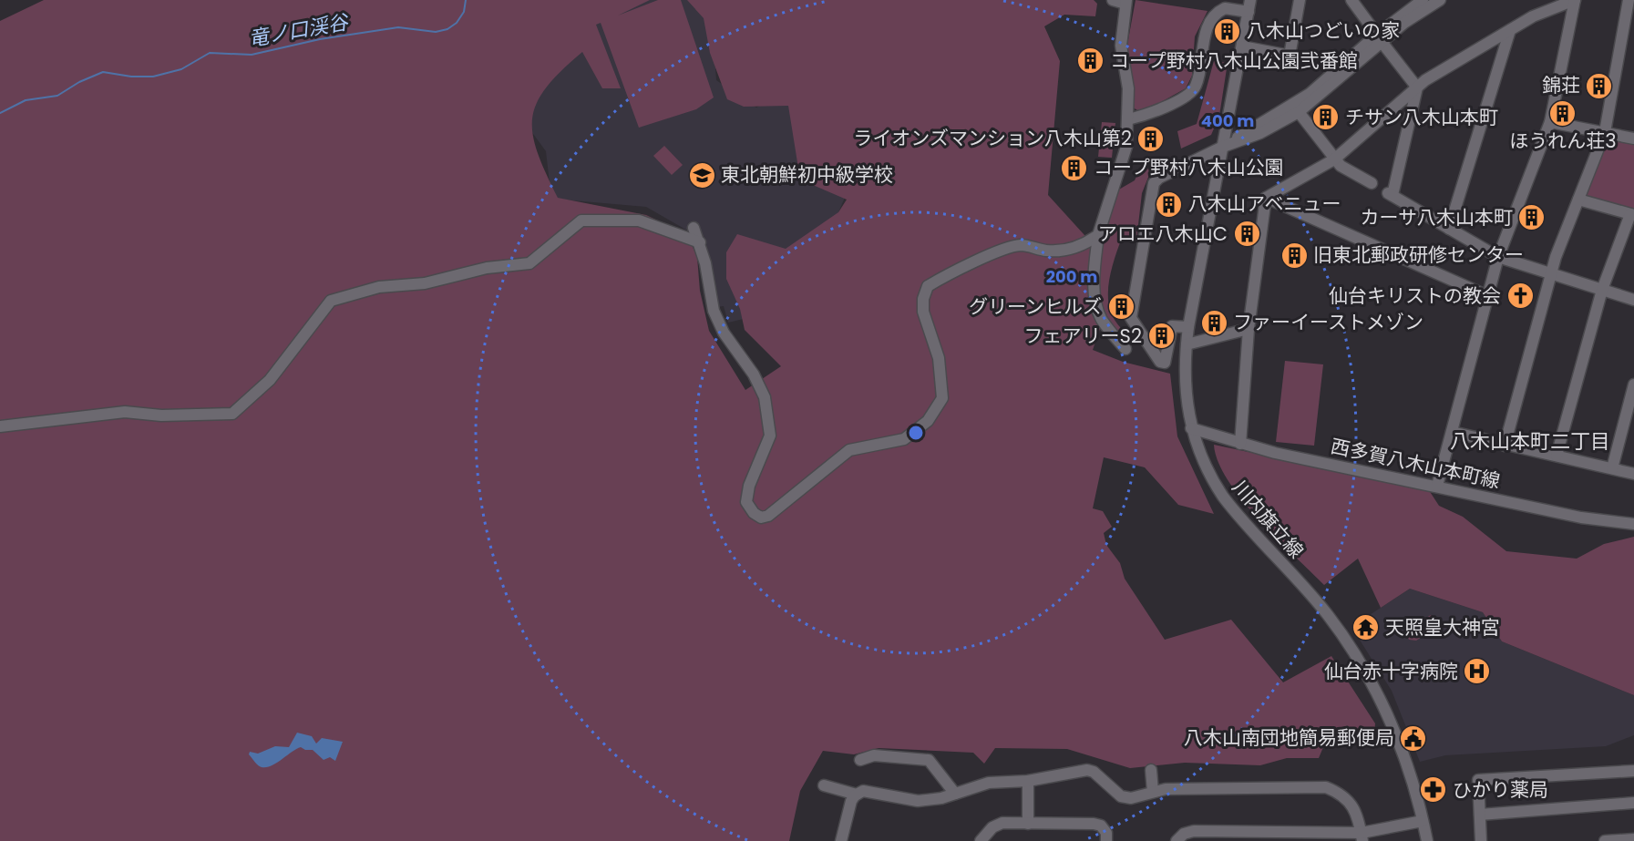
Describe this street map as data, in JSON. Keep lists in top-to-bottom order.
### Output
{
  "streets": {
    "street": ["西多賀八木山本町線", "川内旗立線"]
  },
  "crossings": [
    ["西多賀八木山本町線", "川内旗立線"]
  ],
  "districts": ["八木山本町二丁目"],
  "water": ["竜ノ口渓谷"],
  "places": {
    "building": [
      "八木山つどいの家",
      "コープ野村八木山公園弐番館",
      "錦荘",
      "ほうれん荘3",
      "チサン八木山本町",
      "ライオンズマンション八木山第2",
      "コープ野村八木山公園",
      "八木山アベニュー",
      "カーサ八木山本町",
      "アロエ八木山C",
      "旧東北郵政研修センター",
      "グリーンヒルズ",
      "ファーイーストメゾン",
      "フェアリーS2"
    ],
    "school or university": ["東北朝鮮初中級学校"],
    "church": ["仙台キリストの教会"],
    "temple": ["天照皇大神宮"],
    "hospital": ["仙台赤十字病院"],
    "public building": ["八木山南団地簡易郵便局"],
    "pharmacy": ["ひかり薬局"]
  },
  "rings": ["400 m", "200 m"]
}
